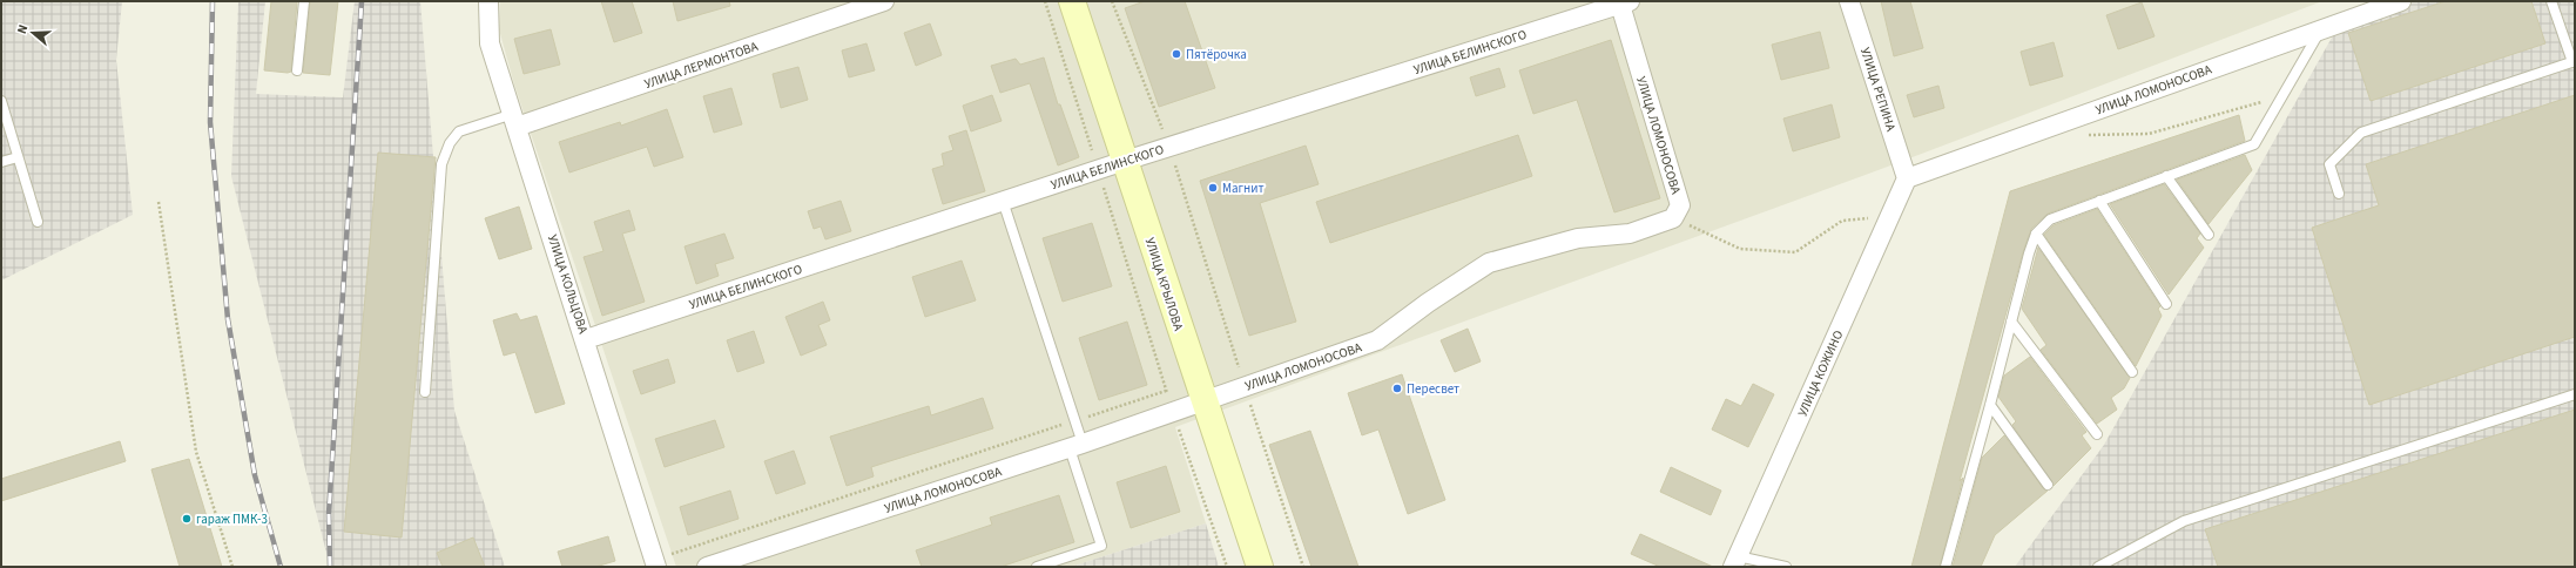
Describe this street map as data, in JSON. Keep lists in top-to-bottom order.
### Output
{
  "streets": {
    "main road": ["УЛИЦА КРЫЛОВА"],
    "street": [
      "УЛИЦА БЕЛИНСКОГО",
      "УЛИЦА ЛЕРМОНТОВА",
      "УЛИЦА РЕПИНА",
      "УЛИЦА ЛОМОНОСОВА",
      "УЛИЦА КОЛЬЦОВА",
      "УЛИЦА КОЖИНО"
    ]
  },
  "crossings": [
    ["УЛИЦА БЕЛИНСКОГО", "УЛИЦА ЛОМОНОСОВА"],
    ["УЛИЦА БЕЛИНСКОГО", "УЛИЦА КОЛЬЦОВА"],
    ["УЛИЦА БЕЛИНСКОГО", "УЛИЦА КРЫЛОВА"],
    ["УЛИЦА ЛЕРМОНТОВА", "УЛИЦА КОЛЬЦОВА"],
    ["УЛИЦА РЕПИНА", "УЛИЦА ЛОМОНОСОВА"],
    ["УЛИЦА РЕПИНА", "УЛИЦА КОЖИНО"],
    ["УЛИЦА ЛОМОНОСОВА", "УЛИЦА КРЫЛОВА"],
    ["УЛИЦА ЛОМОНОСОВА", "УЛИЦА КОЖИНО"]
  ],
  "places": [
    "Пятёрочка",
    "Магнит",
    "Пересвет",
    "гараж ПМК-3"
  ],
  "north": "left"
}
